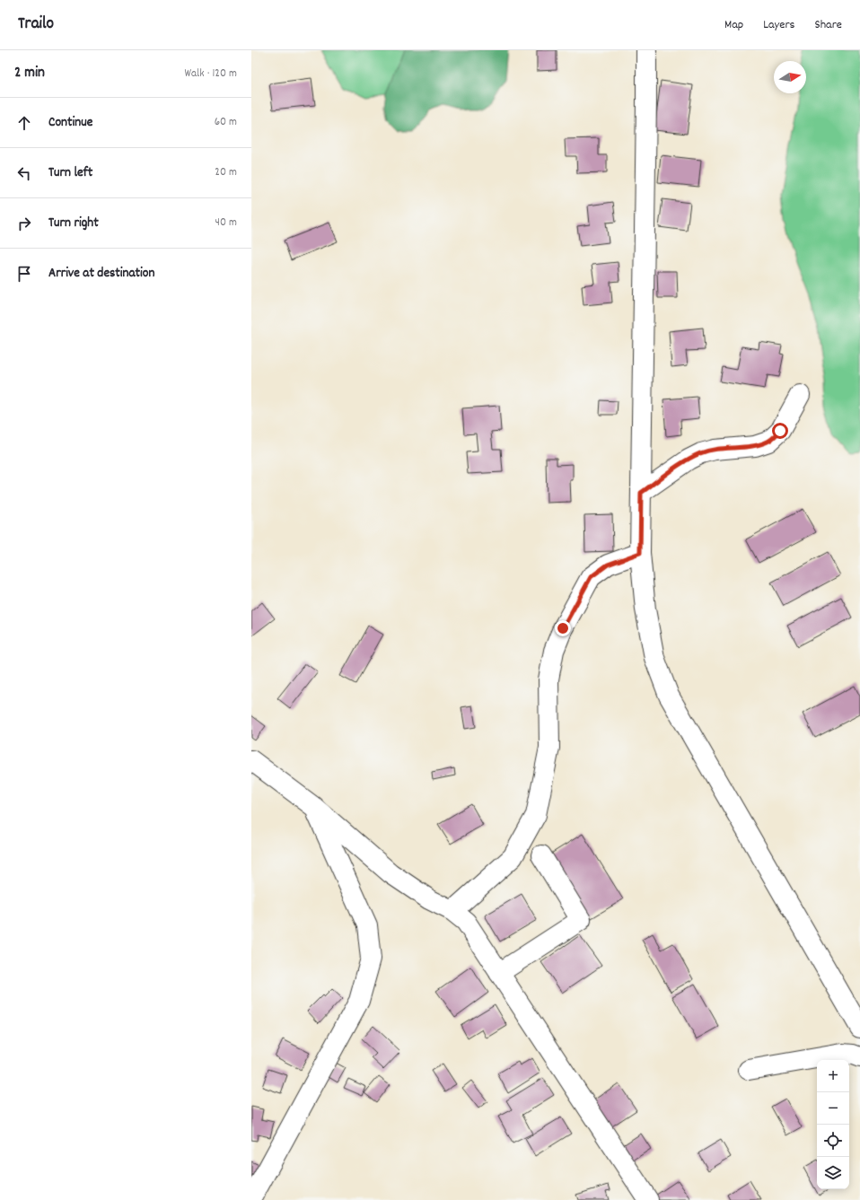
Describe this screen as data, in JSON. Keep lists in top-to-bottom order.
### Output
{
  "north": "right",
  "page": {
    "header": "Trailo",
    "nav": ["Map", "Layers", "Share"],
    "heading": ["2 min", "Walk · 120 m"],
    "list": [
      ["Continue", "60 m"],
      ["Turn left", "20 m"],
      ["Turn right", "40 m"],
      "Arrive at destination"
    ],
    "map_buttons": ["+", "−"]
  }
}
